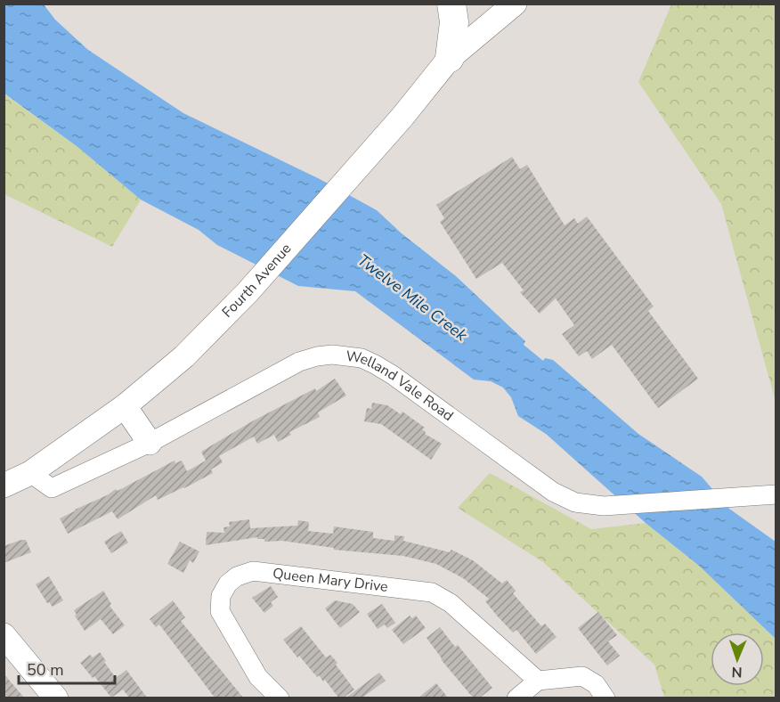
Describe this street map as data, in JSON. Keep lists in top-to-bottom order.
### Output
{
  "streets": {
    "main road": ["Fourth Avenue"],
    "street": ["Welland Vale Road", "Queen Mary Drive"]
  },
  "crossings": [
    ["Fourth Avenue", "Welland Vale Road"]
  ],
  "water": ["Twelve Mile Creek"],
  "scale_bar": "50 m",
  "north": "bottom"
}
